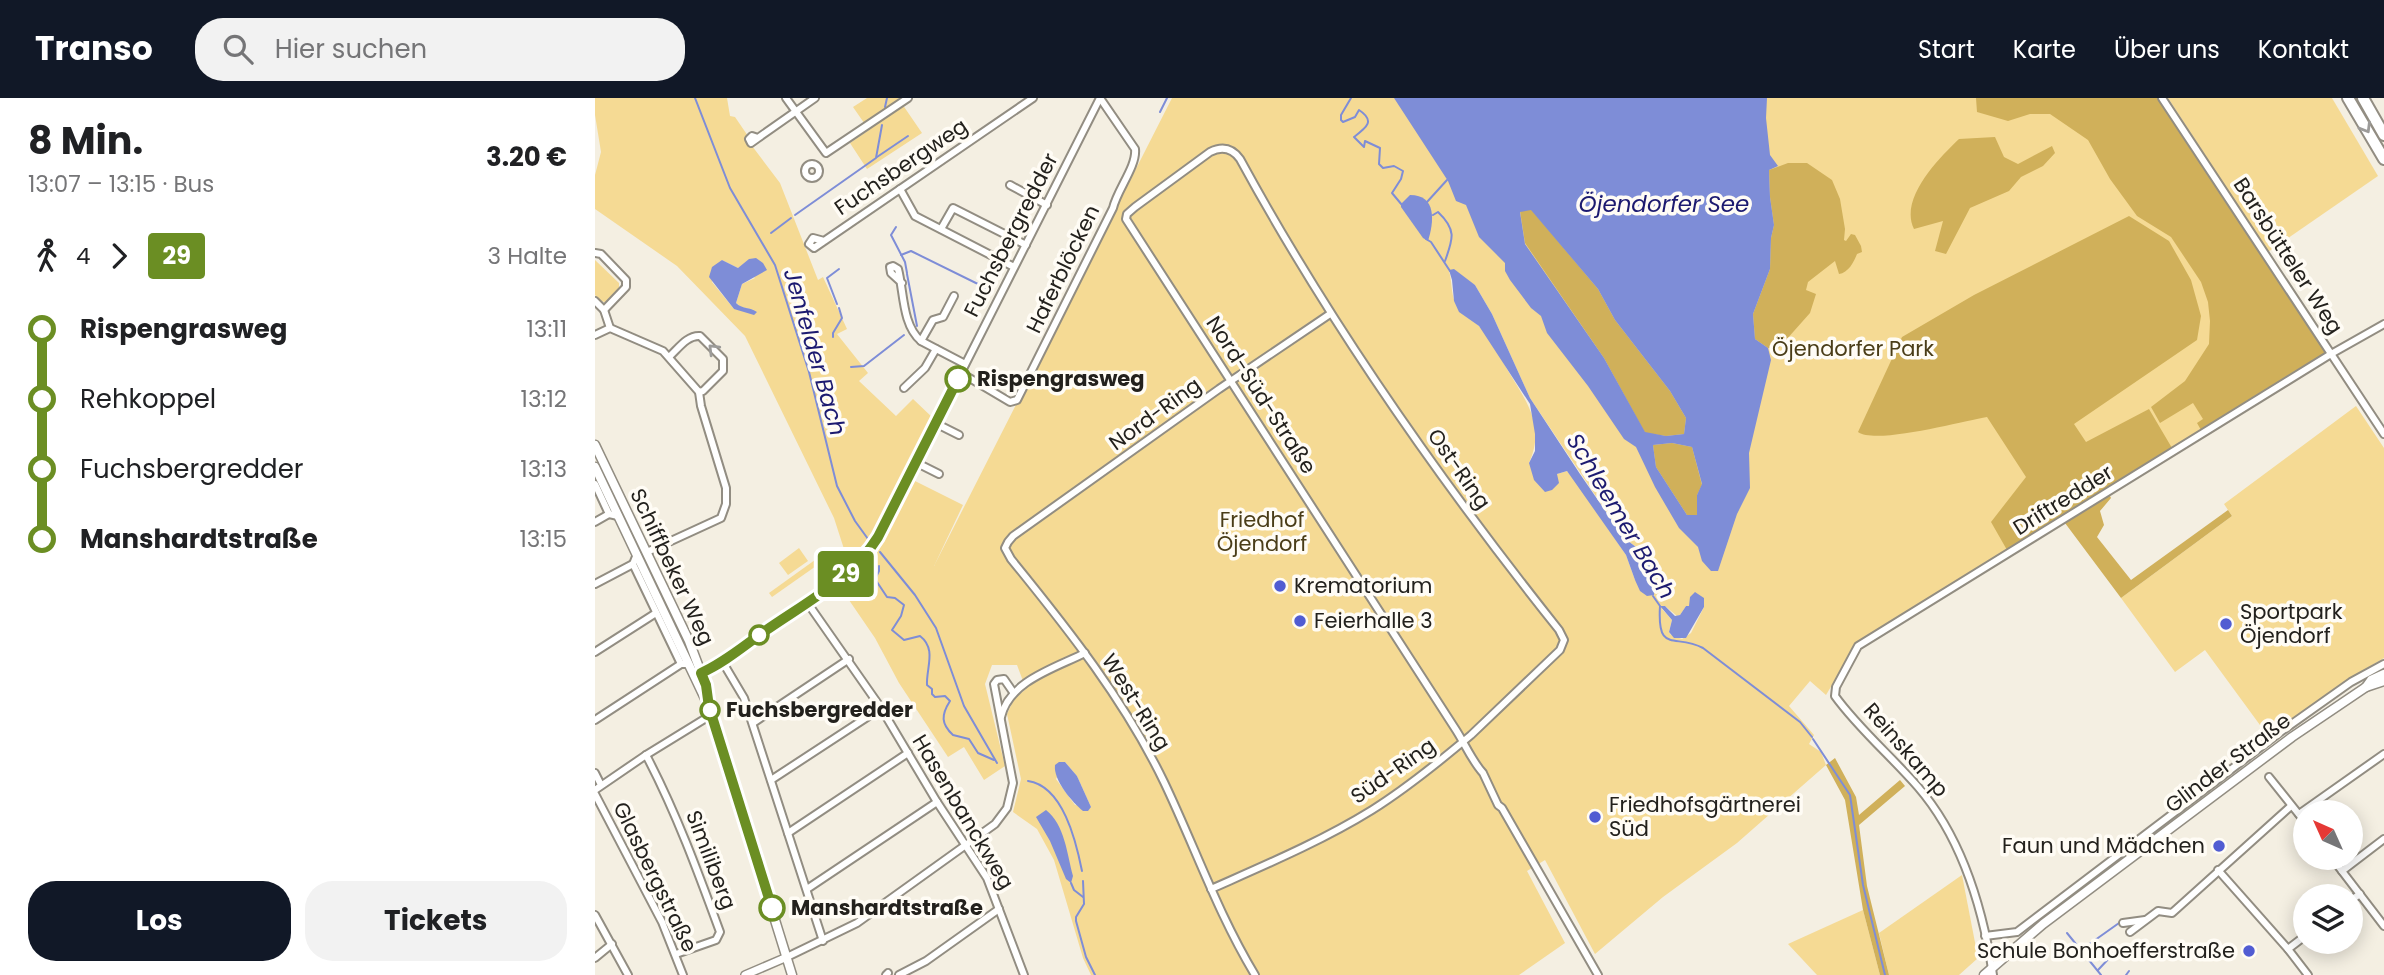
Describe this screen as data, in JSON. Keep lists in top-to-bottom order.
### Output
{
  "streets": {
    "main road": ["Schiffbeker Weg", "Glinder Straße"],
    "street": [
      "Fuchsbergweg",
      "Fuchsbergredder",
      "Barsbütteler Weg",
      "Haferblöcken",
      "Nord-Süd-Straße",
      "Nord-Ring",
      "Ost-Ring",
      "Driftredder",
      "West-Ring",
      "Reinskamp",
      "Süd-Ring",
      "Hasenbanckweg",
      "Similiberg",
      "Glasbergstraße"
    ]
  },
  "crossings": [
    ["Fuchsbergredder", "Haferblöcken"],
    ["Fuchsbergredder", "Schiffbeker Weg"],
    ["Barsbütteler Weg", "Driftredder"],
    ["Nord-Süd-Straße", "Nord-Ring"],
    ["Nord-Süd-Straße", "Ost-Ring"],
    ["Nord-Süd-Straße", "Süd-Ring"],
    ["Nord-Ring", "Ost-Ring"],
    ["Nord-Ring", "West-Ring"],
    ["Ost-Ring", "Süd-Ring"],
    ["Driftredder", "Reinskamp"],
    ["West-Ring", "Süd-Ring"],
    ["Reinskamp", "Glinder Straße"],
    ["Similiberg", "Glasbergstraße"]
  ],
  "water": ["Öjendorfer See", "Jenfelder Bach", "Schleemer Bach"],
  "parks": ["Öjendorfer Park", "Friedhof Öjendorf"],
  "places": [
    "Rispengrasweg",
    "Krematorium",
    "Feierhalle 3",
    "Sportpark Öjendorf",
    "Fuchsbergredder",
    "Friedhofsgärtnerei Süd",
    "Faun und Mädchen",
    "Manshardtstraße",
    "Schule Bonhoefferstraße"
  ],
  "lines": ["bus line 29"],
  "north": "top left",
  "page": {
    "header": "Transo",
    "search": "Hier suchen",
    "nav": [
      "Start",
      "Karte",
      "Über uns",
      "Kontakt"
    ],
    "heading": ["8 Min.", "13:07 – 13:15 · Bus", "3.20 €"],
    "on_map": "29",
    "legs": ["4", "29", "3 Halte"],
    "list": [
      {
        "name": "Rispengrasweg",
        "value": "13:11"
      },
      {
        "name": "Rehkoppel",
        "value": "13:12"
      },
      {
        "name": "Fuchsbergredder",
        "value": "13:13"
      },
      {
        "name": "Manshardtstraße",
        "value": "13:15"
      }
    ],
    "buttons": ["Los", "Tickets"]
  }
}
